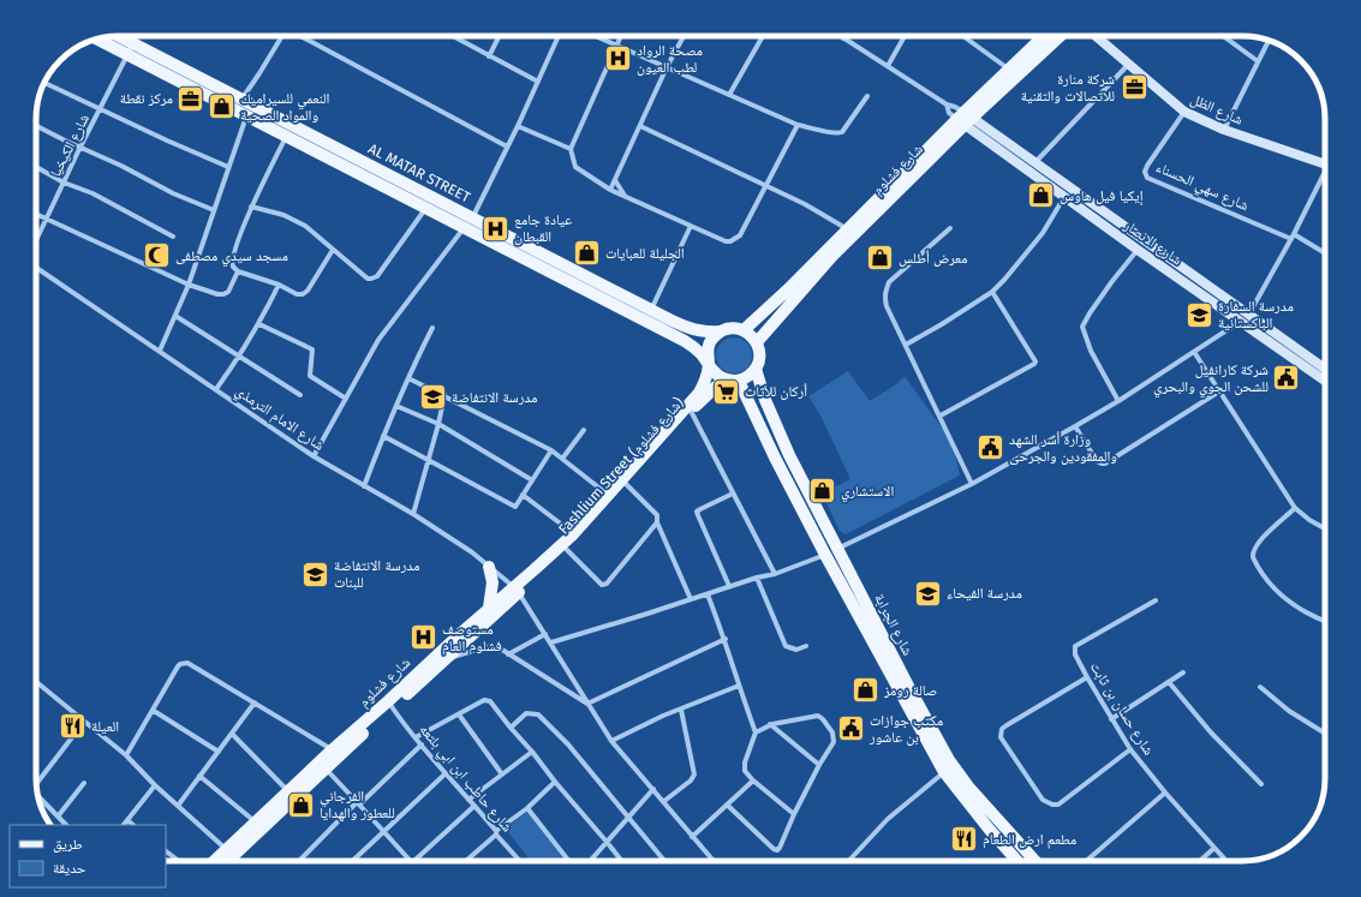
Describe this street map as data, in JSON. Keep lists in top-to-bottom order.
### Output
{
  "streets": {
    "main road": [
      "شارع الظل",
      "شارع فشلوم",
      "AL MATAR STREET",
      "شارع الانصار",
      "Fashlium Street (شارع فشلوم)",
      "شارع الجرابة"
    ],
    "street": [
      "شارع الكيخيا",
      "شارع سهي الحسناء",
      "شارع الامام الترمذي",
      "شارع حسان بن ثابت",
      "شارع حاطب ابن ابي بلتعه"
    ]
  },
  "crossings": [
    ["شارع الظل", "شارع سهي الحسناء"],
    ["شارع الكيخيا", "AL MATAR STREET"],
    ["شارع فشلوم", "AL MATAR STREET"],
    ["شارع فشلوم", "شارع الانصار"],
    ["شارع فشلوم", "شارع الامام الترمذي"],
    ["شارع فشلوم", "Fashlium Street (شارع فشلوم)"],
    ["شارع فشلوم", "شارع الجرابة"],
    ["شارع فشلوم", "شارع حاطب ابن ابي بلتعه"],
    ["AL MATAR STREET", "Fashlium Street (شارع فشلوم)"],
    ["AL MATAR STREET", "شارع الجرابة"],
    ["Fashlium Street (شارع فشلوم)", "شارع الجرابة"]
  ],
  "places": {
    "hospital": ["مصحة الرواد لطب العيون", "عيادة جامع القبطان", "مستوصف فشلوم العام"],
    "office": ["شركة منارة للاتصالات والتقنية", "مركز نقطة"],
    "shop": [
      "النعمي للسيراميك والمواد الصحية",
      "إيكيا فيل هاوس",
      "الجليلة للعبايات",
      "معرض أطلس",
      "الاستشاري",
      "صالة رومز",
      "الفرجاني للعطور والهدايا"
    ],
    "mosque": ["مسجد سيدي مصطفى"],
    "school or university": [
      "مدرسة السفارة الباكستانية",
      "مدرسة الانتفاضة",
      "مدرسة الانتفاضة للبنات",
      "مدرسة الفيحاء"
    ],
    "public building": ["شركة كارانفيل للشحن الجوي والبحري", "وزارة أسر الشهد والمفقودين والجرحى", "مكتب جوازات بن عاشور"],
    "supermarket": ["أركان للأثاث"],
    "restaurant": ["العيلة", "مطعم ارض الطعام"]
  },
  "legend": ["طريق", "حديقة"]
}
